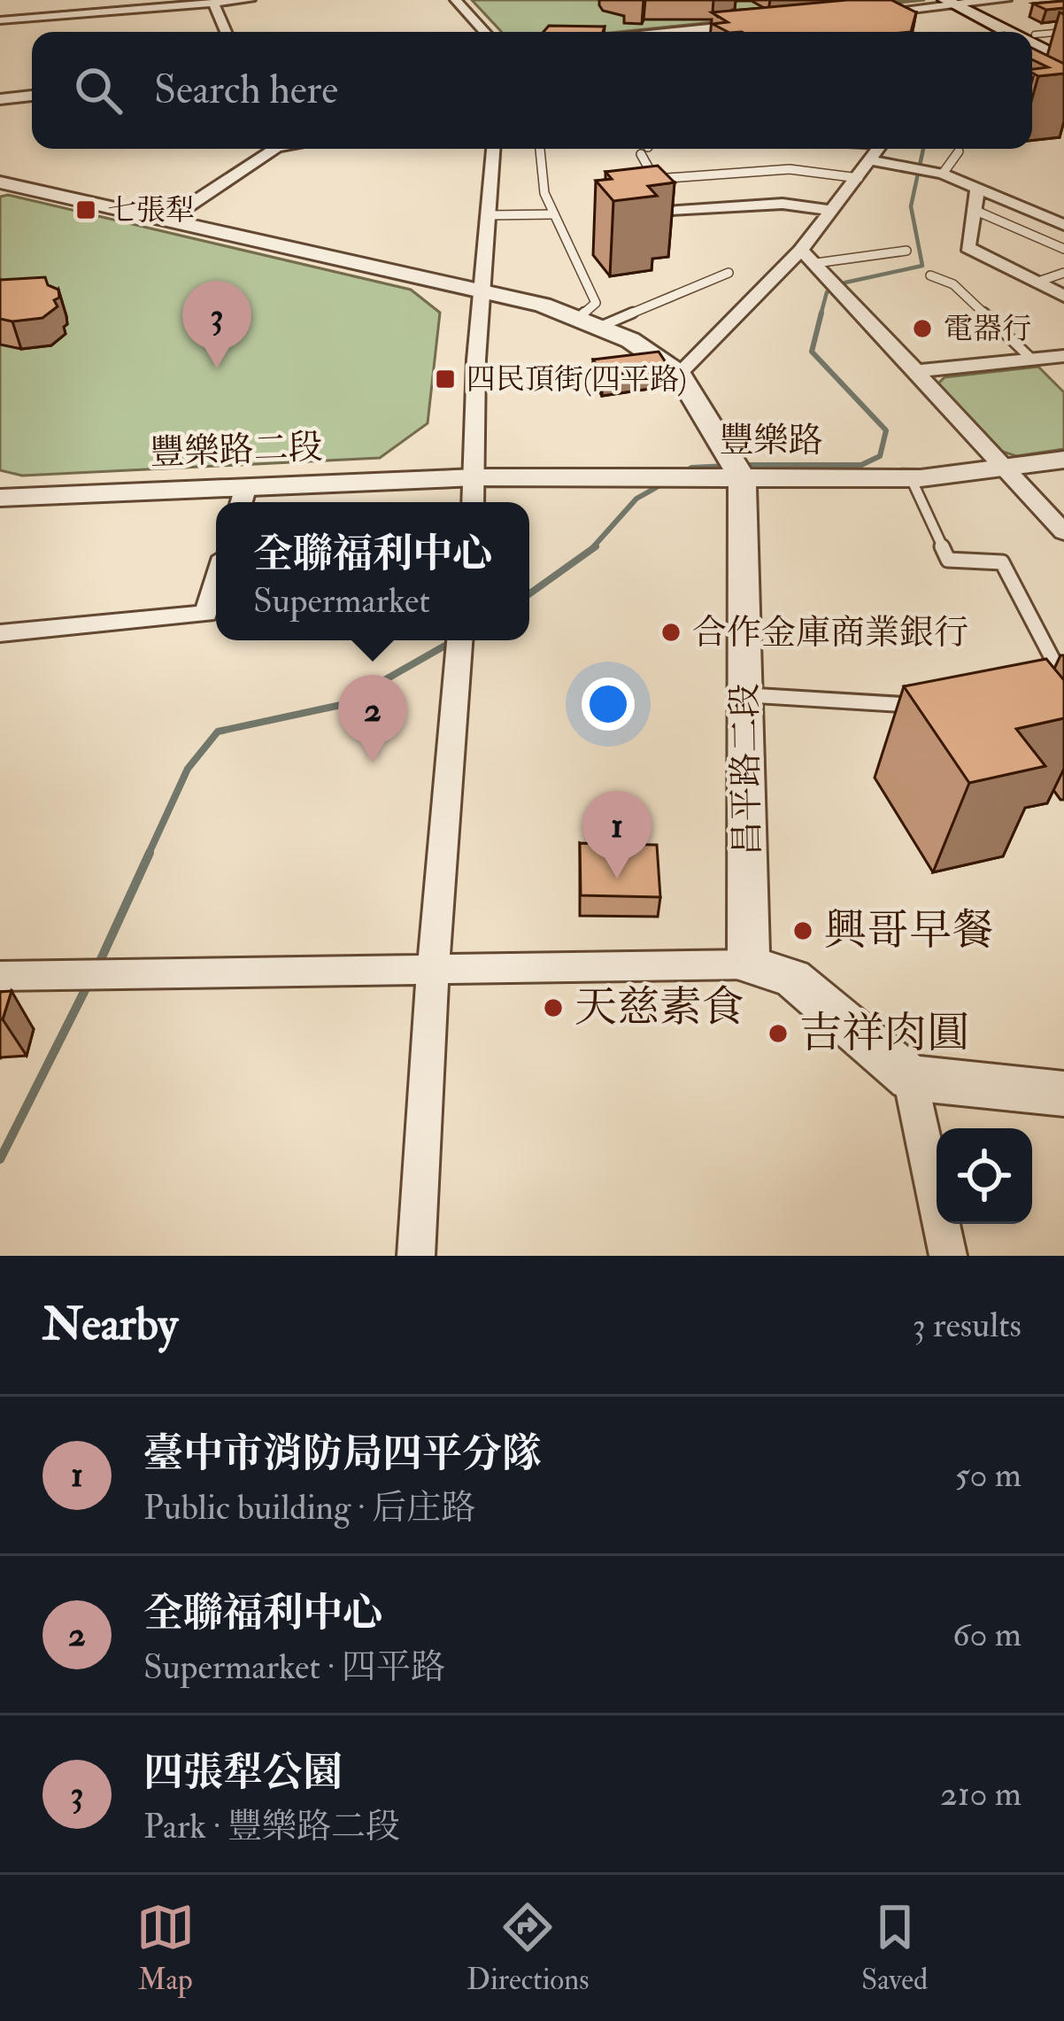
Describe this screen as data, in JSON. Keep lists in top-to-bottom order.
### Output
{
  "streets": {
    "street": ["豐樂路", "豐樂路二段", "昌平路二段"]
  },
  "crossings": [
    ["豐樂路", "豐樂路二段"],
    ["豐樂路", "昌平路二段"]
  ],
  "places": {
    "transit": ["七張犁", "四民頂街(四平路)"],
    "other": [
      "電器行",
      "合作金庫商業銀行",
      "興哥早餐",
      "天慈素食",
      "吉祥肉圓"
    ]
  },
  "page": {
    "search": "Search here",
    "pins": ["3", "2", "1"],
    "popup": ["全聯福利中心", "Supermarket"],
    "heading": ["Nearby", "3 results"],
    "list": [
      {
        "mark": "1",
        "name": "臺中市消防局四平分隊",
        "note": "Public building · 后庄路",
        "value": "50 m"
      },
      {
        "mark": "2",
        "name": "全聯福利中心",
        "note": "Supermarket · 四平路",
        "value": "60 m"
      },
      {
        "mark": "3",
        "name": "四張犁公園",
        "note": "Park · 豐樂路二段",
        "value": "210 m"
      }
    ],
    "nav": ["Map", "Directions", "Saved"]
  }
}
